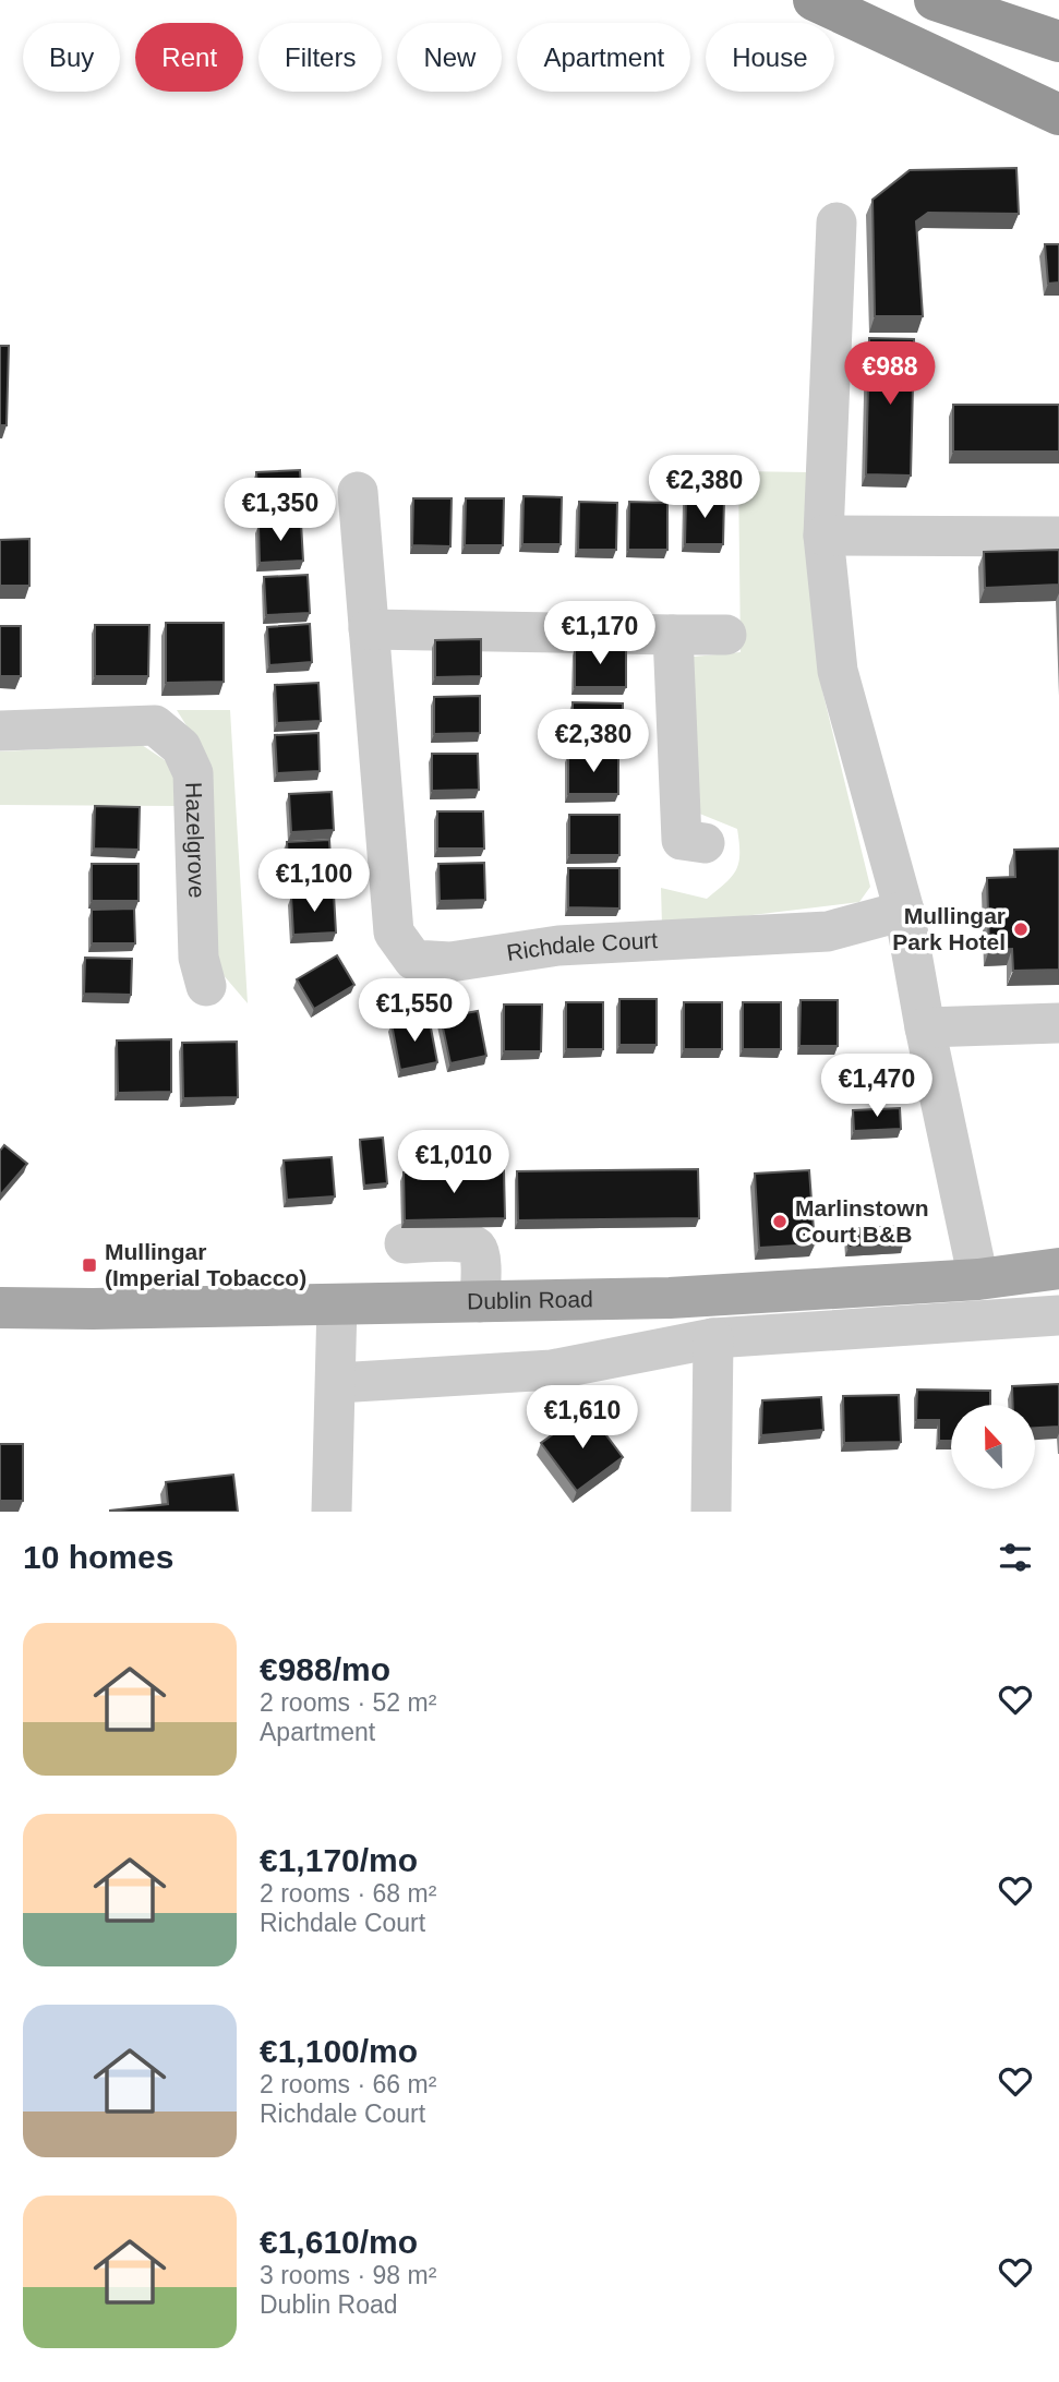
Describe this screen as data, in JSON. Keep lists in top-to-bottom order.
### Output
{
  "streets": {
    "main road": ["Dublin Road"],
    "street": ["Hazelgrove", "Richdale Court"]
  },
  "places": {
    "other": ["Mullingar Park Hotel", "Marlinstown Court B&B"],
    "transit": ["Mullingar (Imperial Tobacco)"]
  },
  "north": "top",
  "page": {
    "chip": [
      "Buy",
      "Rent",
      "Filters",
      "New",
      "Apartment",
      "House"
    ],
    "price": [
      "€988",
      "€2,380",
      "€1,350",
      "€1,170",
      "€2,380",
      "€1,100",
      "€1,550",
      "€1,470",
      "€1,010",
      "€1,610"
    ],
    "heading": "10 homes",
    "list": [
      {
        "name": "€988/mo",
        "note": "2 rooms · 52 m² · Apartment"
      },
      {
        "name": "€1,170/mo",
        "note": "2 rooms · 68 m² · Richdale Court"
      },
      {
        "name": "€1,100/mo",
        "note": "2 rooms · 66 m² · Richdale Court"
      },
      {
        "name": "€1,610/mo",
        "note": "3 rooms · 98 m² · Dublin Road"
      }
    ]
  }
}
